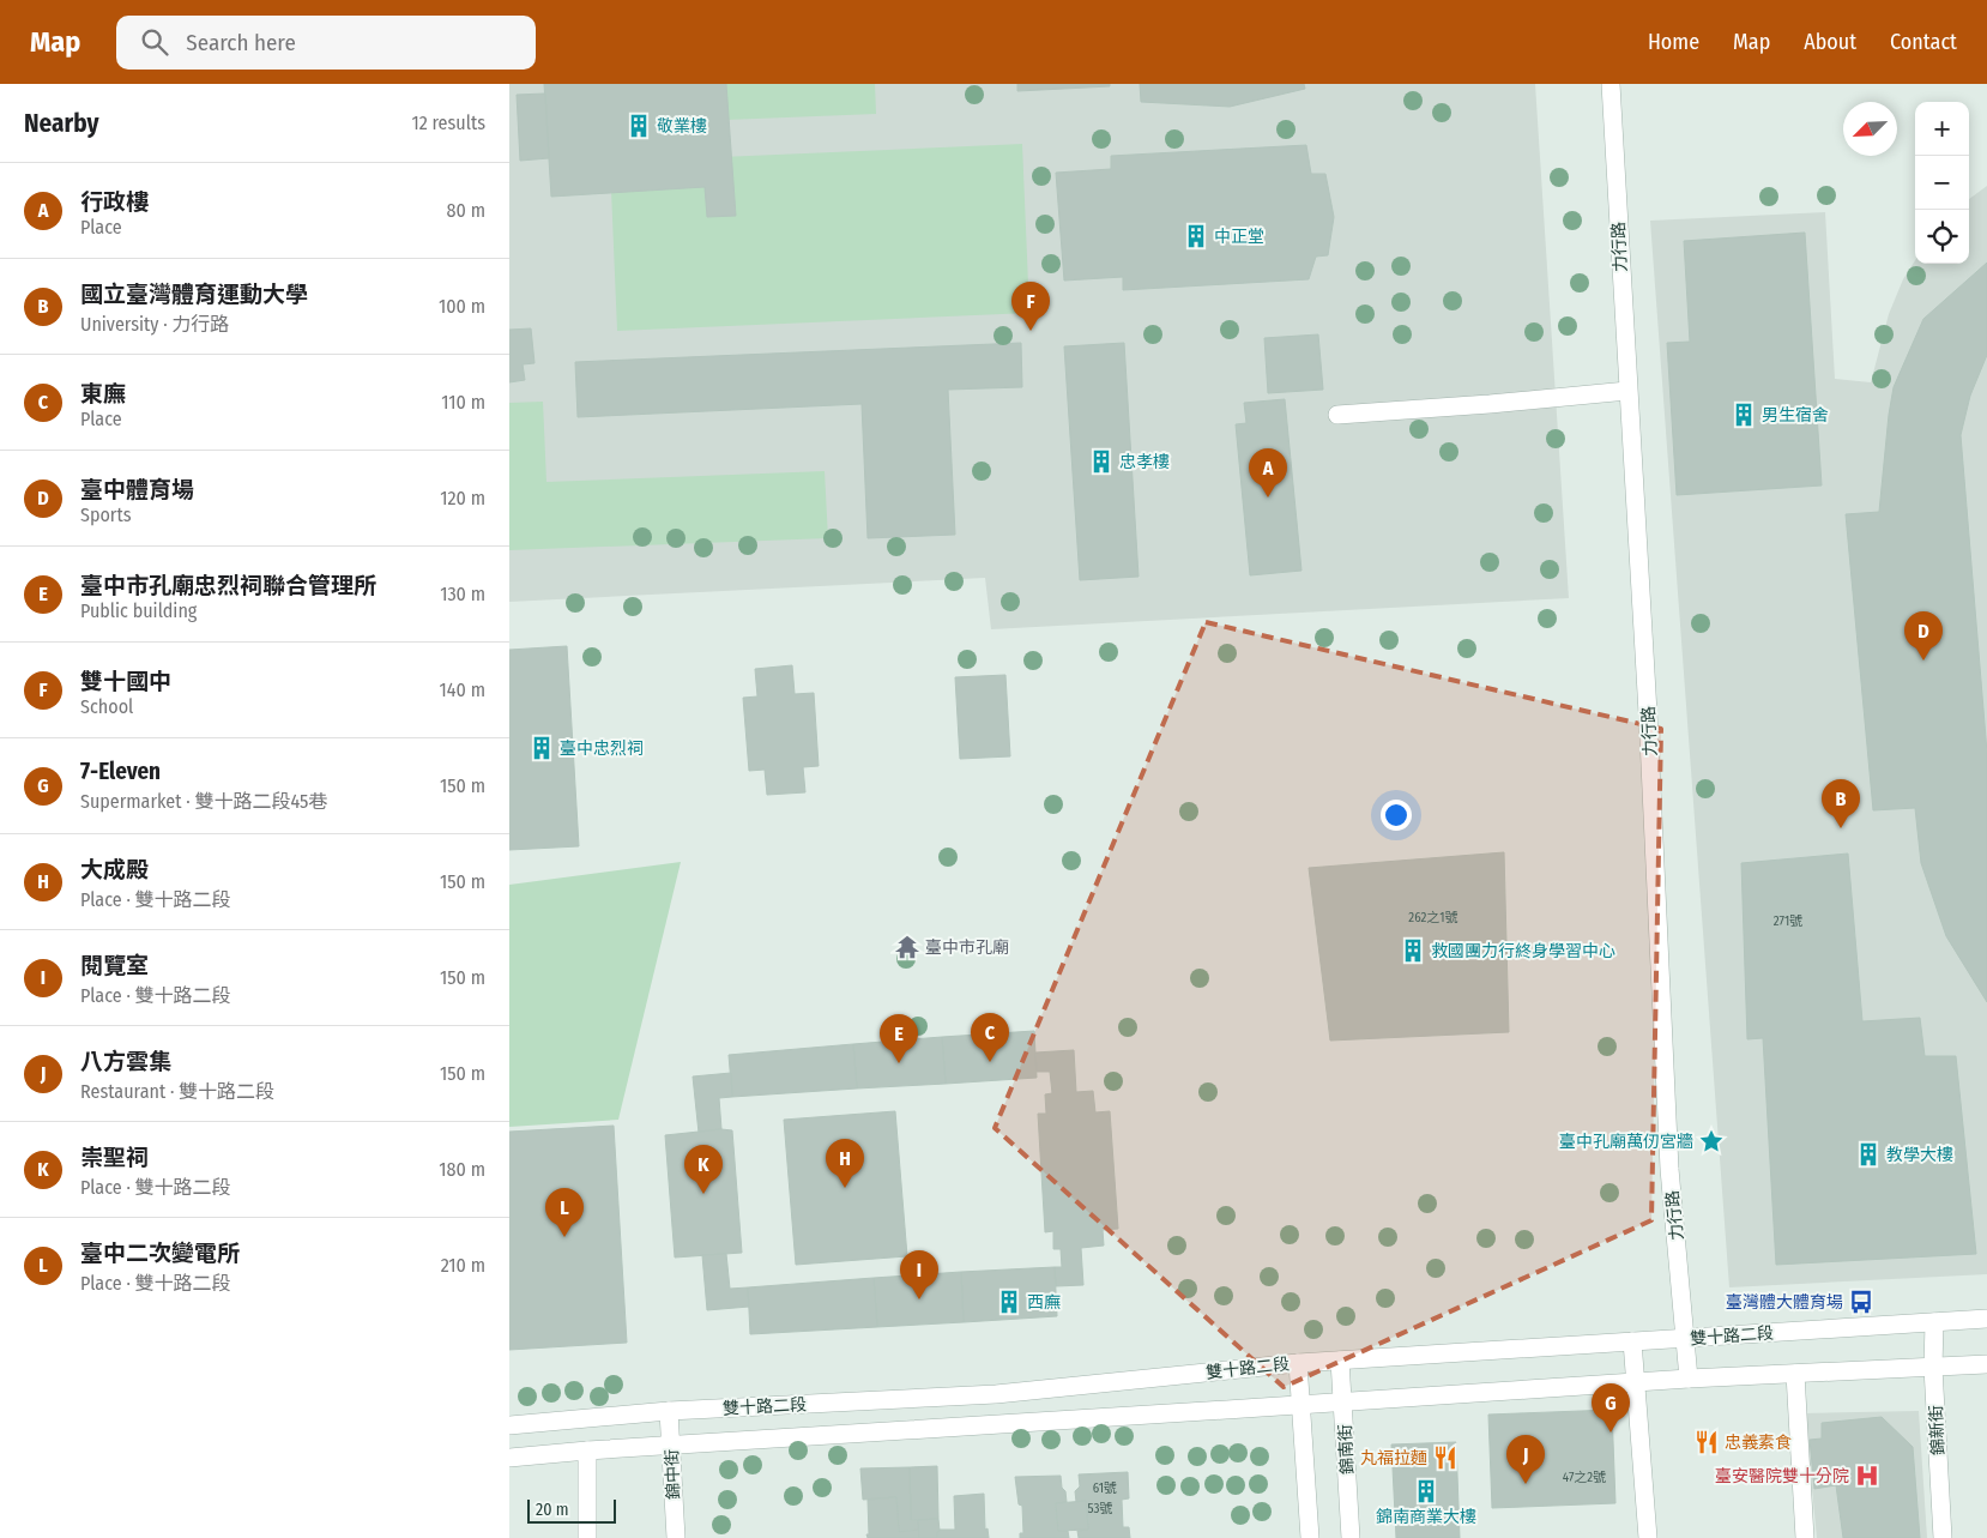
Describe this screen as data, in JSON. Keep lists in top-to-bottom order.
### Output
{
  "streets": {
    "street": [
      "力行路",
      "雙十路二段",
      "錦新街",
      "錦南街",
      "錦中街"
    ]
  },
  "crossings": [
    ["力行路", "雙十路二段"],
    ["雙十路二段", "錦新街"],
    ["雙十路二段", "錦南街"],
    ["雙十路二段", "錦中街"]
  ],
  "places": {
    "building": [
      "敬業樓",
      "中正堂",
      "男生宿舍",
      "忠孝樓",
      "臺中忠烈祠",
      "救國團力行終身學習中心",
      "教學大樓",
      "西廡",
      "錦南商業大樓"
    ],
    "temple": ["臺中市孔廟"],
    "place": ["臺中孔廟萬仞宮牆"],
    "bus stop": ["臺灣體大體育場"],
    "restaurant": ["忠義素食", "丸福拉麵"],
    "hospital": ["臺安醫院雙十分院"]
  },
  "house_numbers": [
    "262之1號",
    "271號",
    "47之2號",
    "61號",
    "53號"
  ],
  "scale_bar": "20 m",
  "north": "bottom left",
  "page": {
    "header": "Map",
    "search": "Search here",
    "nav": [
      "Home",
      "Map",
      "About",
      "Contact"
    ],
    "heading": ["Nearby", "12 results"],
    "map_buttons": ["+", "−"],
    "list": [
      {
        "mark": "A",
        "name": "行政樓",
        "note": "Place",
        "value": "80 m"
      },
      {
        "mark": "B",
        "name": "國立臺灣體育運動大學",
        "note": "University · 力行路",
        "value": "100 m"
      },
      {
        "mark": "C",
        "name": "東廡",
        "note": "Place",
        "value": "110 m"
      },
      {
        "mark": "D",
        "name": "臺中體育場",
        "note": "Sports",
        "value": "120 m"
      },
      {
        "mark": "E",
        "name": "臺中市孔廟忠烈祠聯合管理所",
        "note": "Public building",
        "value": "130 m"
      },
      {
        "mark": "F",
        "name": "雙十國中",
        "note": "School",
        "value": "140 m"
      },
      {
        "mark": "G",
        "name": "7-Eleven",
        "note": "Supermarket · 雙十路二段45巷",
        "value": "150 m"
      },
      {
        "mark": "H",
        "name": "大成殿",
        "note": "Place · 雙十路二段",
        "value": "150 m"
      },
      {
        "mark": "I",
        "name": "閱覽室",
        "note": "Place · 雙十路二段",
        "value": "150 m"
      },
      {
        "mark": "J",
        "name": "八方雲集",
        "note": "Restaurant · 雙十路二段",
        "value": "150 m"
      },
      {
        "mark": "K",
        "name": "崇聖祠",
        "note": "Place · 雙十路二段",
        "value": "180 m"
      },
      {
        "mark": "L",
        "name": "臺中二次變電所",
        "note": "Place · 雙十路二段",
        "value": "210 m"
      }
    ],
    "pins": [
      "F",
      "A",
      "D",
      "B",
      "C",
      "E",
      "H",
      "K",
      "L",
      "I",
      "G",
      "J"
    ],
    "scale": "20 m"
  }
}
